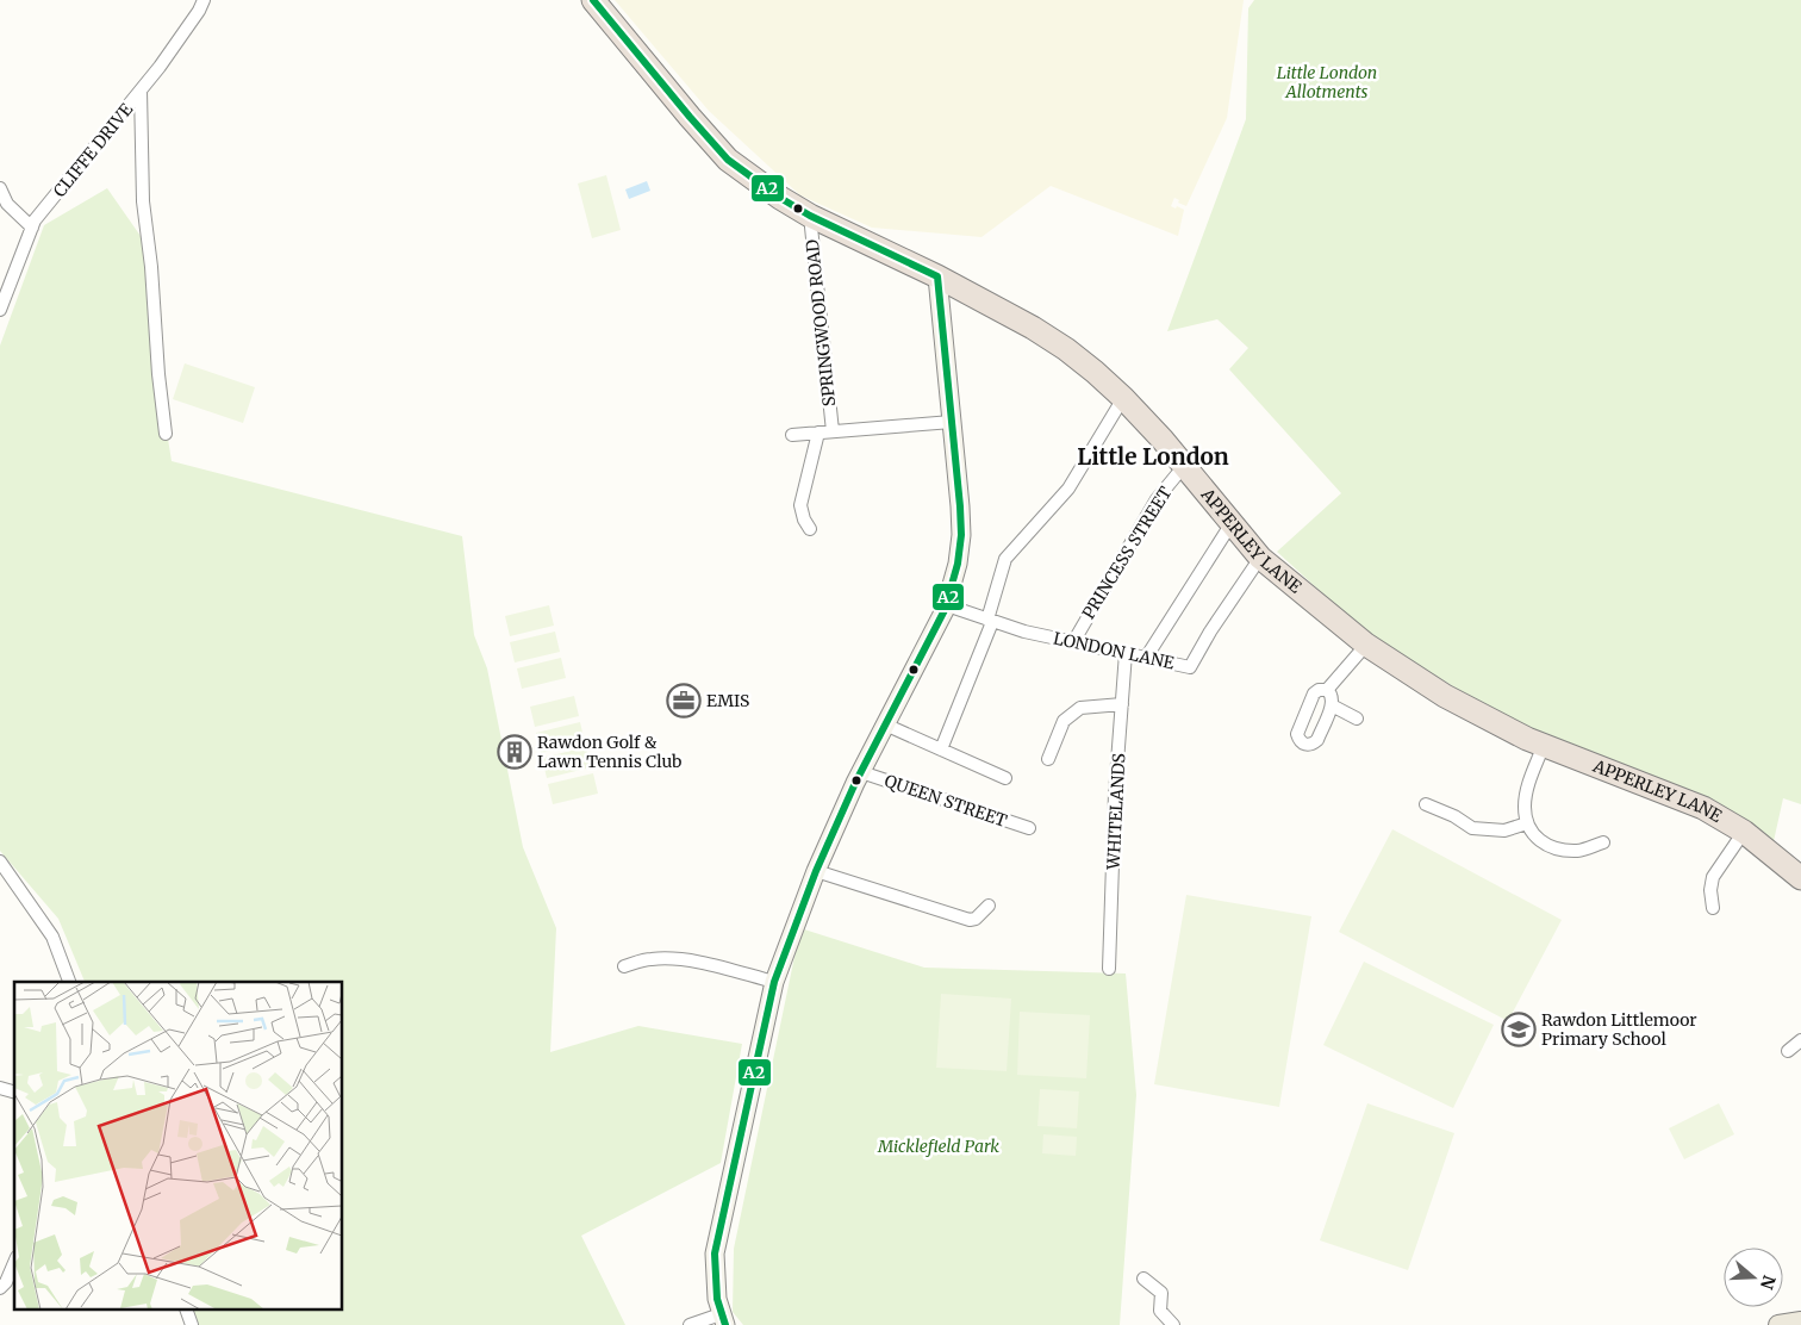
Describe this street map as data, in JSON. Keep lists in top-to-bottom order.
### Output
{
  "streets": {
    "highway": ["APPERLEY LANE"],
    "street": [
      "CLIFFE DRIVE",
      "SPRINGWOOD ROAD",
      "PRINCESS STREET",
      "LONDON LANE",
      "QUEEN STREET",
      "WHITELANDS"
    ]
  },
  "crossings": [
    ["SPRINGWOOD ROAD", "APPERLEY LANE"],
    ["APPERLEY LANE", "PRINCESS STREET"],
    ["APPERLEY LANE", "LONDON LANE"],
    ["PRINCESS STREET", "LONDON LANE"],
    ["LONDON LANE", "WHITELANDS"]
  ],
  "districts": ["Little London"],
  "parks": ["Little London Allotments", "Micklefield Park"],
  "places": {
    "office": ["EMIS"],
    "building": ["Rawdon Golf & Lawn Tennis Club"],
    "school or university": ["Rawdon Littlemoor Primary School"]
  },
  "lines": ["transit line A2"],
  "north": "right"
}
